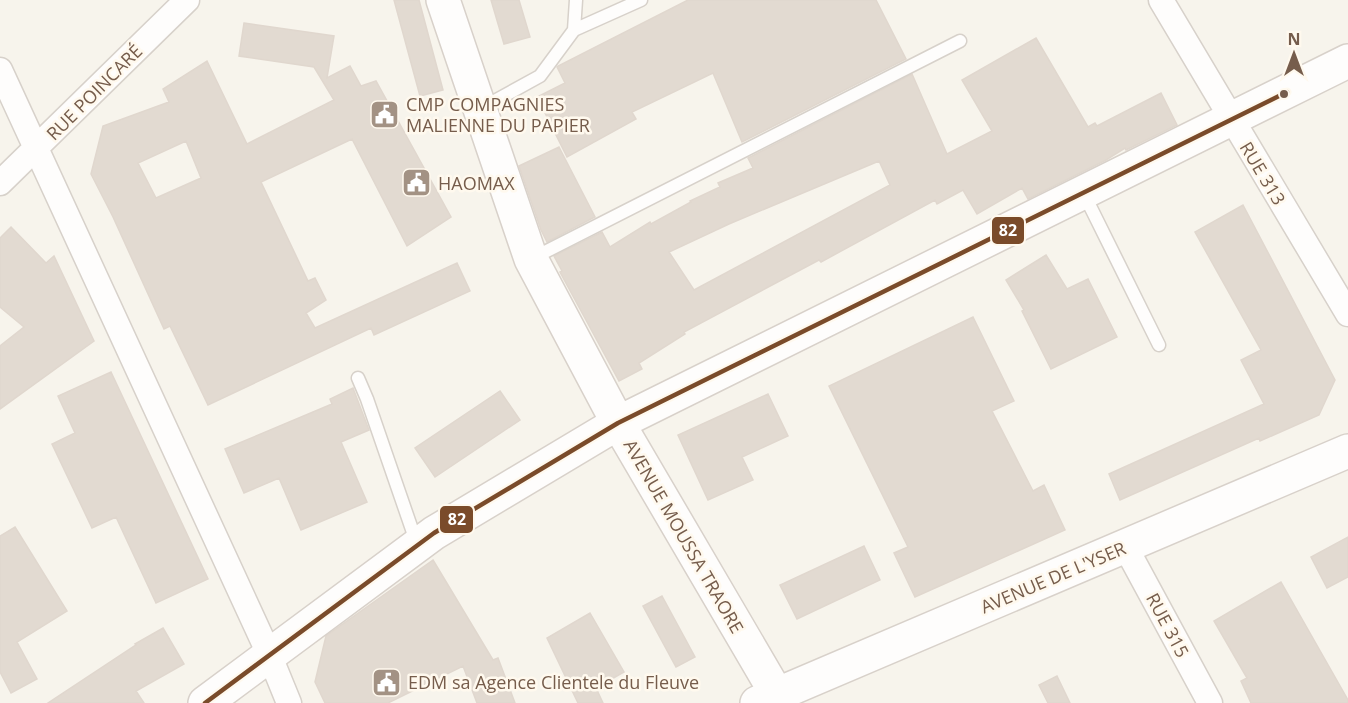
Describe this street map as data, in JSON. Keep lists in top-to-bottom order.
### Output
{
  "streets": {
    "street": [
      "RUE POINCARÉ",
      "RUE 313",
      "AVENUE MOUSSA TRAORE",
      "AVENUE DE L'YSER",
      "RUE 315"
    ]
  },
  "crossings": [
    ["AVENUE MOUSSA TRAORE", "AVENUE DE L'YSER"],
    ["AVENUE DE L'YSER", "RUE 315"]
  ],
  "places": {
    "public building": ["CMP COMPAGNIES MALIENNE DU PAPIER", "HAOMAX", "EDM sa Agence Clientele du Fleuve"]
  },
  "lines": ["transit line 82"],
  "north": "top"
}
